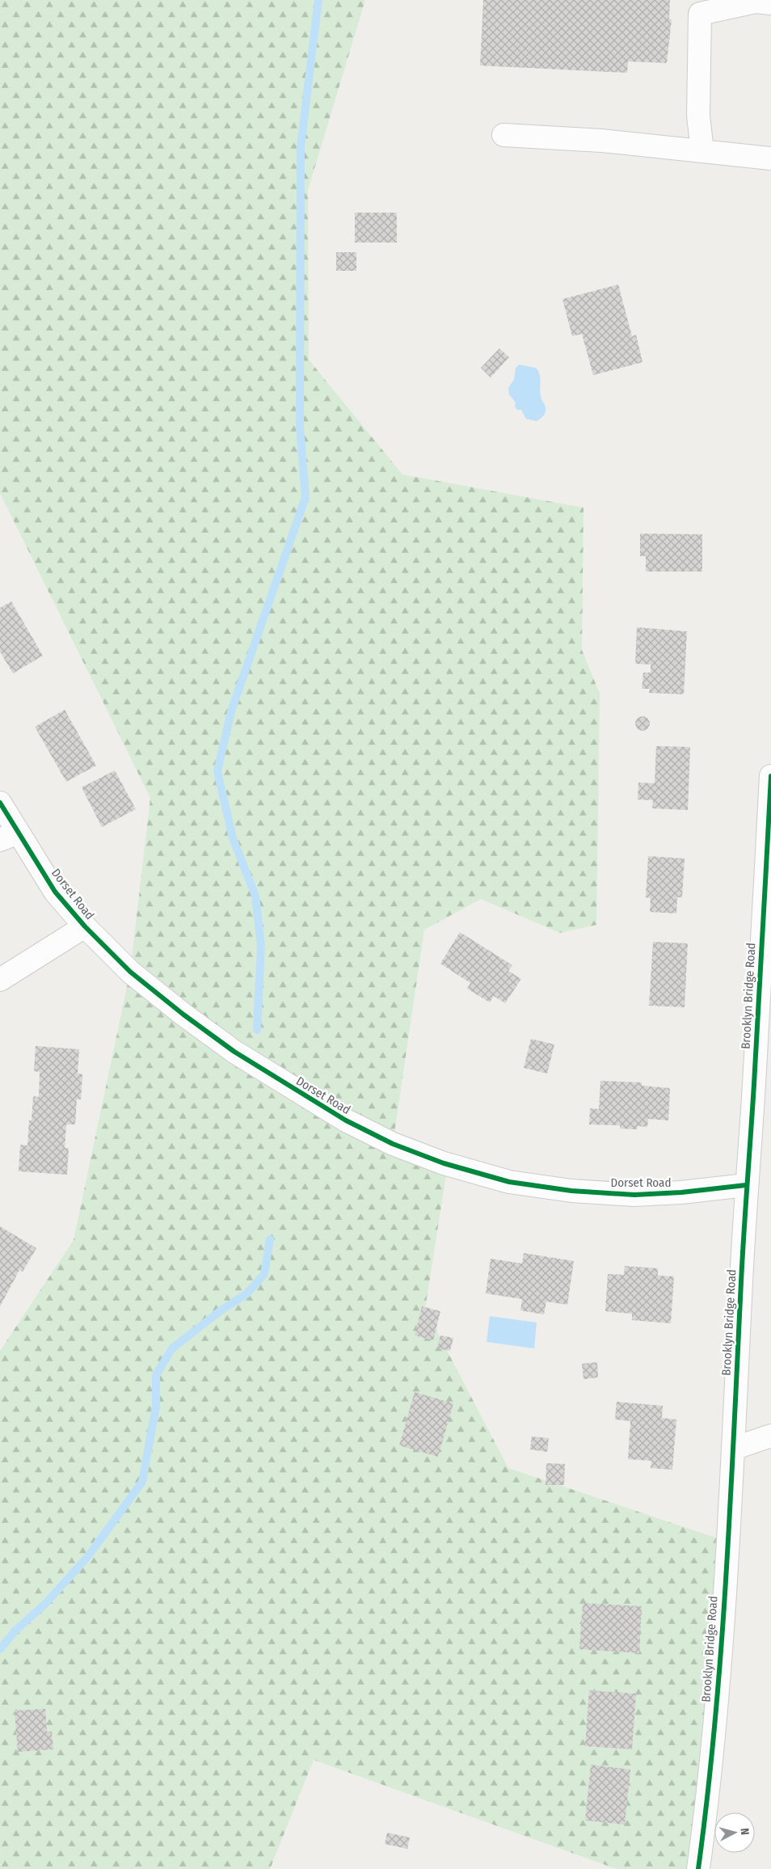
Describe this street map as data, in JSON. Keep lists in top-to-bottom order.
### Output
{
  "streets": {
    "street": ["Dorset Road", "Brooklyn Bridge Road"]
  },
  "crossings": [
    ["Dorset Road", "Brooklyn Bridge Road"]
  ],
  "north": "right"
}
